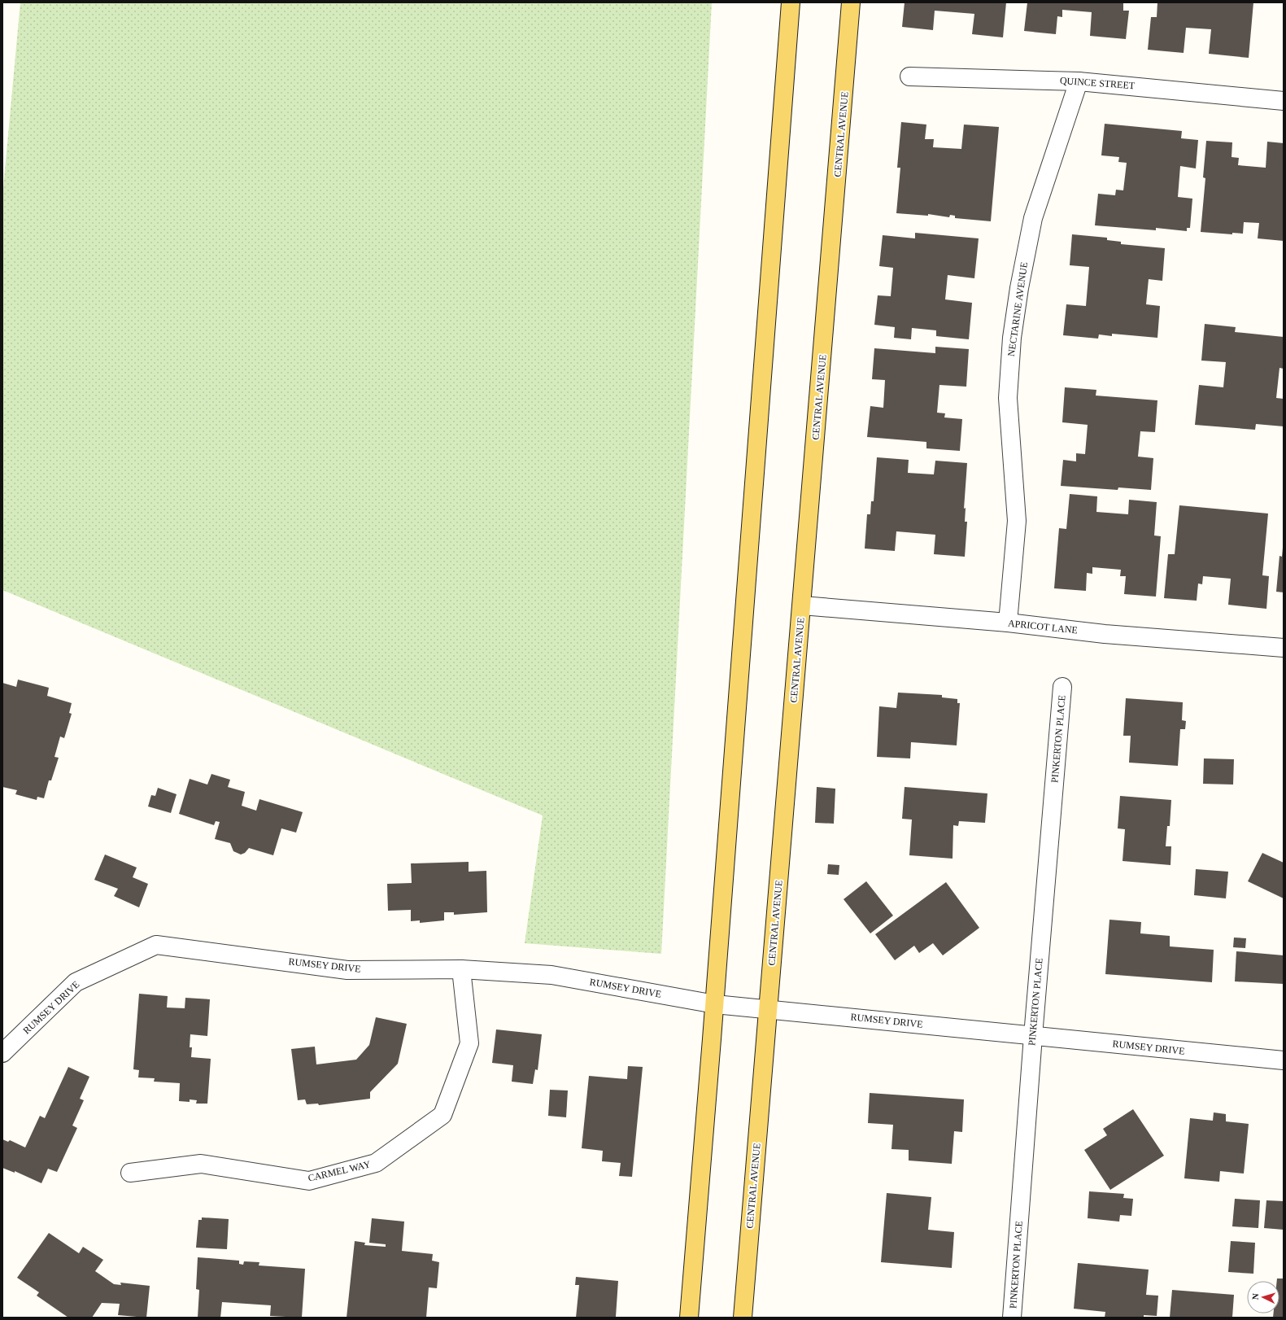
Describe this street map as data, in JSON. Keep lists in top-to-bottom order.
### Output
{
  "streets": {
    "main road": ["CENTRAL AVENUE"],
    "street": [
      "QUINCE STREET",
      "NECTARINE AVENUE",
      "APRICOT LANE",
      "PINKERTON PLACE",
      "RUMSEY DRIVE",
      "CARMEL WAY"
    ]
  },
  "crossings": [
    ["QUINCE STREET", "NECTARINE AVENUE"],
    ["CENTRAL AVENUE", "APRICOT LANE"],
    ["CENTRAL AVENUE", "RUMSEY DRIVE"],
    ["NECTARINE AVENUE", "APRICOT LANE"],
    ["PINKERTON PLACE", "RUMSEY DRIVE"],
    ["RUMSEY DRIVE", "CARMEL WAY"]
  ],
  "north": "left"
}
